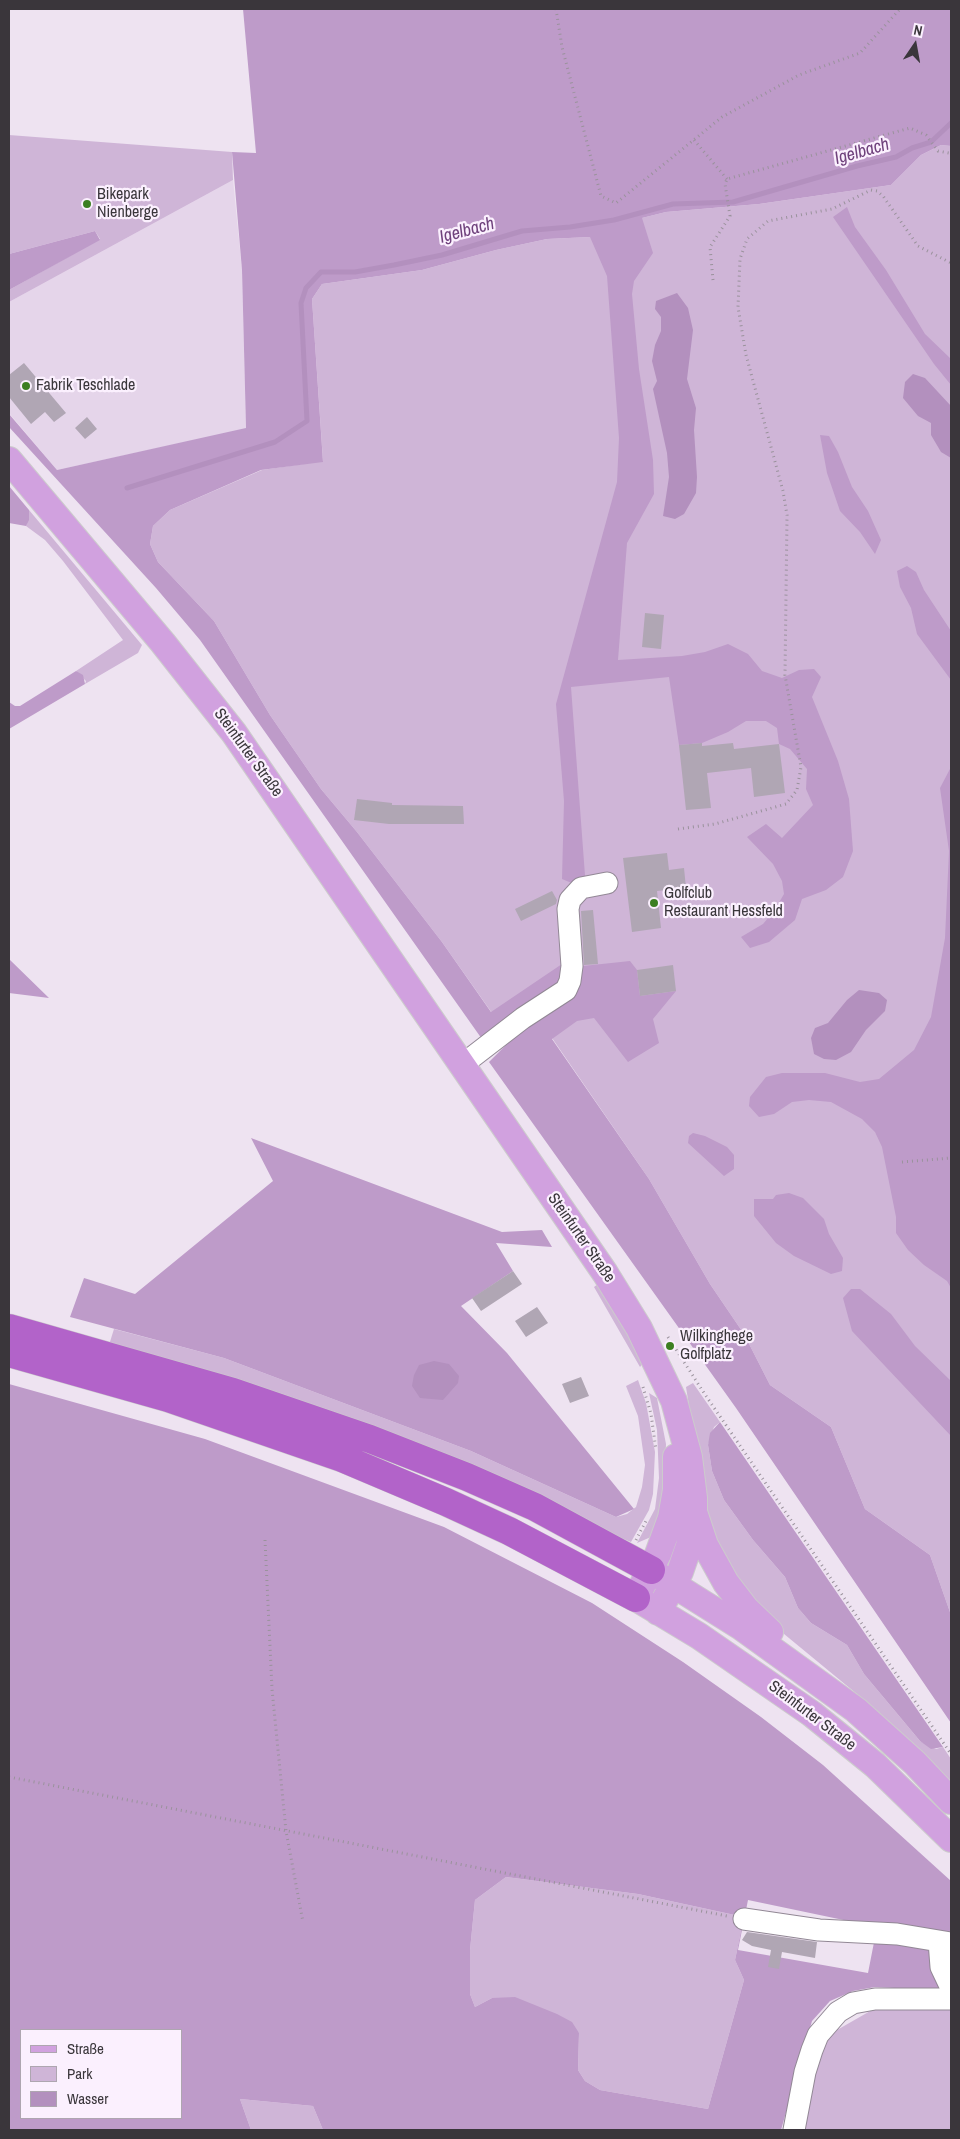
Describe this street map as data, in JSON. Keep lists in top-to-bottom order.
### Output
{
  "streets": {
    "main road": ["Steinfurter Straße"]
  },
  "water": ["Igelbach"],
  "places": [
    "Bikepark Nienberge",
    "Fabrik Teschlade",
    "Golfclub Restaurant Hessfeld",
    "Wilkinghege Golfplatz"
  ],
  "legend": ["Straße", "Park", "Wasser"],
  "north": "top"
}
